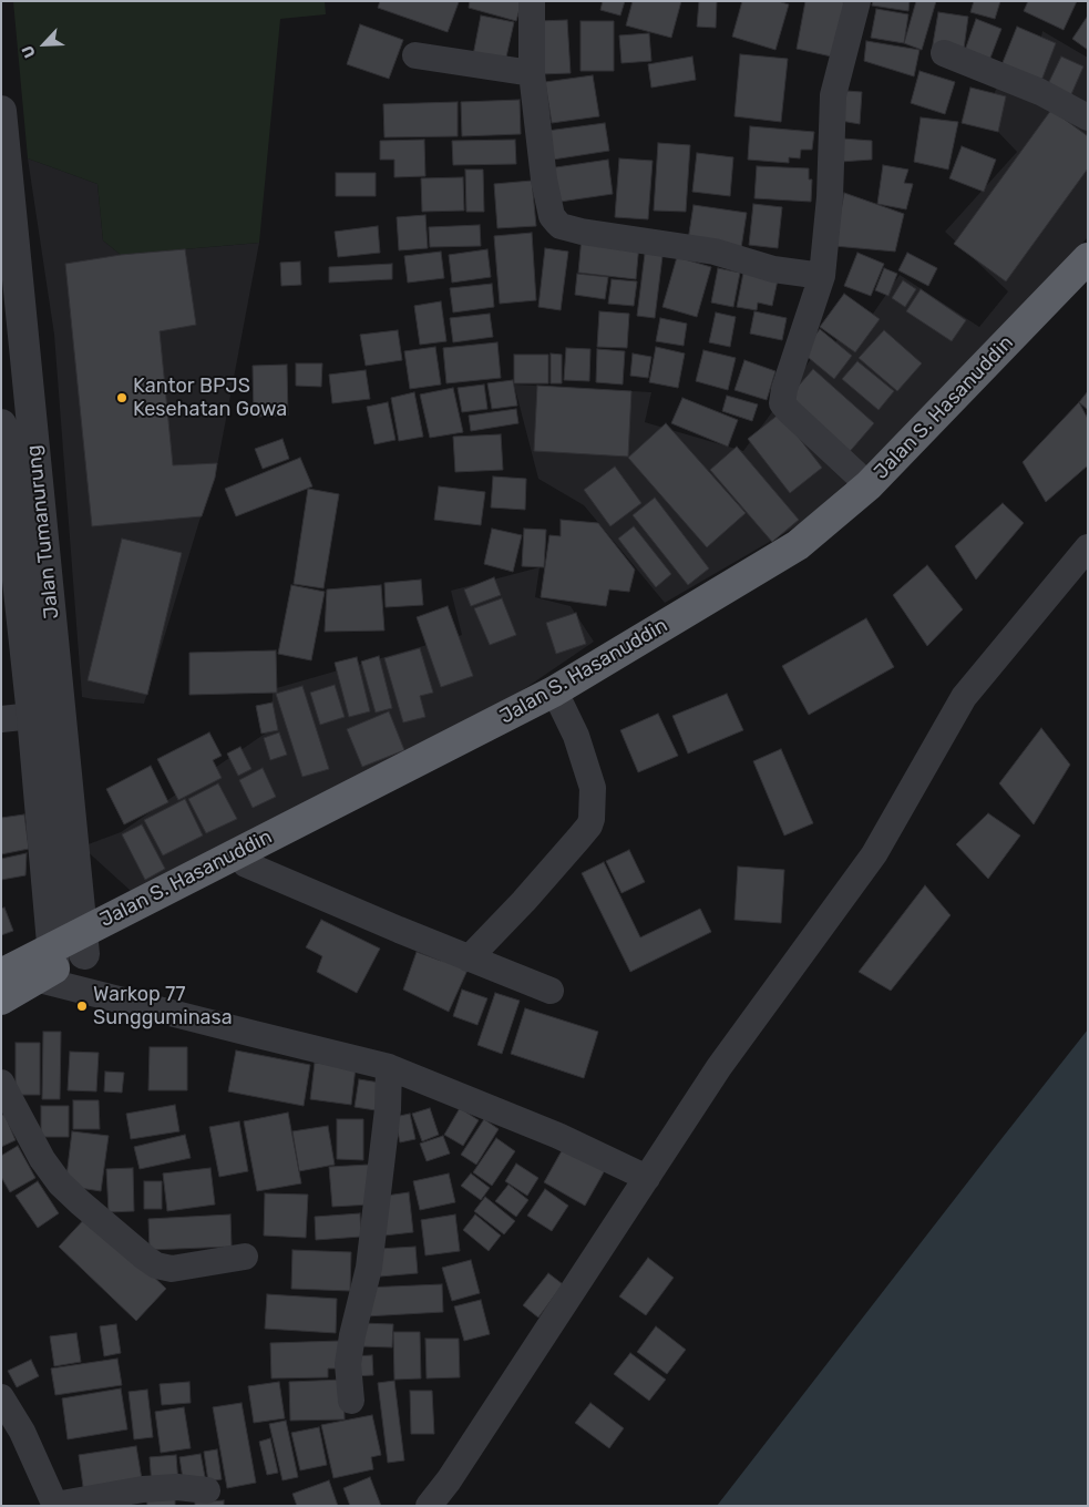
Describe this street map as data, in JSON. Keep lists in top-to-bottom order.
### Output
{
  "streets": {
    "highway": ["Jalan S. Hasanuddin"],
    "street": ["Jalan Tumanurung"]
  },
  "crossings": [
    ["Jalan S. Hasanuddin", "Jalan Tumanurung"]
  ],
  "places": ["Kantor BPJS Kesehatan Gowa", "Warkop 77 Sungguminasa"],
  "north": "bottom left"
}
